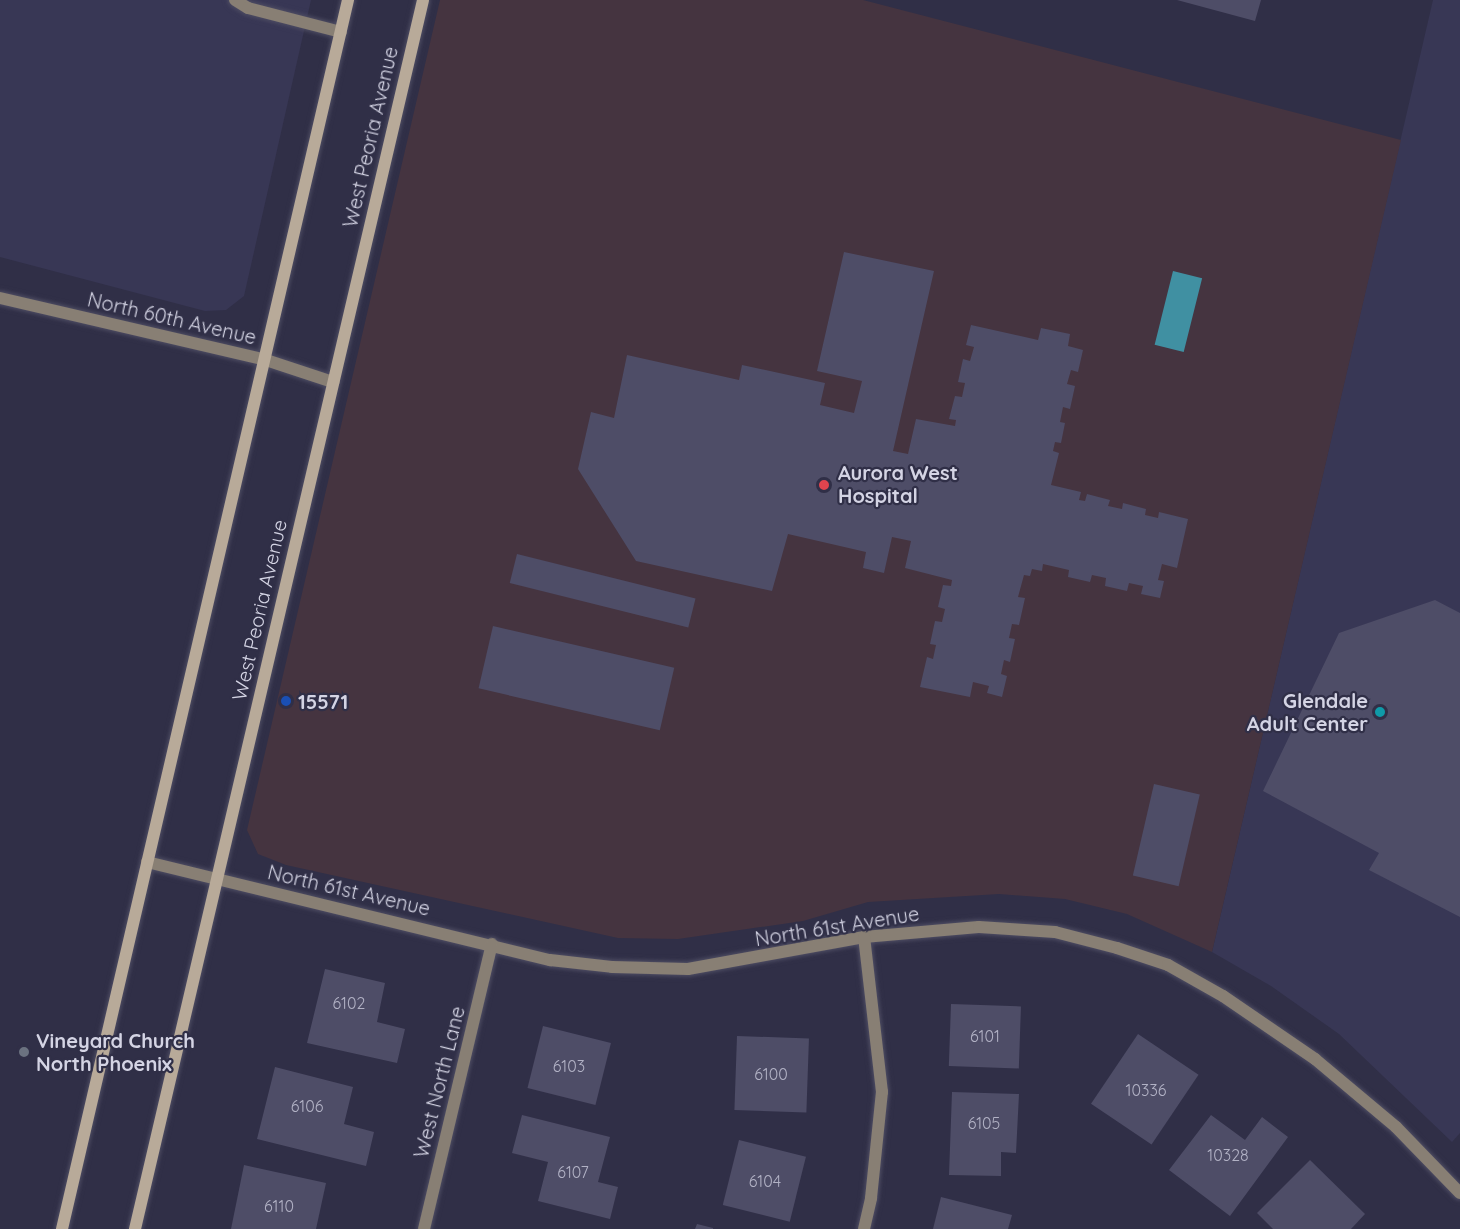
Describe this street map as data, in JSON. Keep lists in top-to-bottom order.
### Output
{
  "streets": {
    "main road": ["West Peoria Avenue"],
    "street": ["North 60th Avenue", "North 61st Avenue", "West North Lane"]
  },
  "crossings": [
    ["West Peoria Avenue", "North 60th Avenue"],
    ["West Peoria Avenue", "North 61st Avenue"],
    ["North 61st Avenue", "West North Lane"]
  ],
  "places": [
    "Aurora West Hospital",
    "15571",
    "Glendale Adult Center",
    "Vineyard Church North Phoenix"
  ],
  "house_numbers": [
    "6102",
    "6101",
    "6103",
    "6100",
    "10336",
    "6106",
    "6105",
    "10328",
    "6107",
    "6104",
    "6110"
  ]
}
